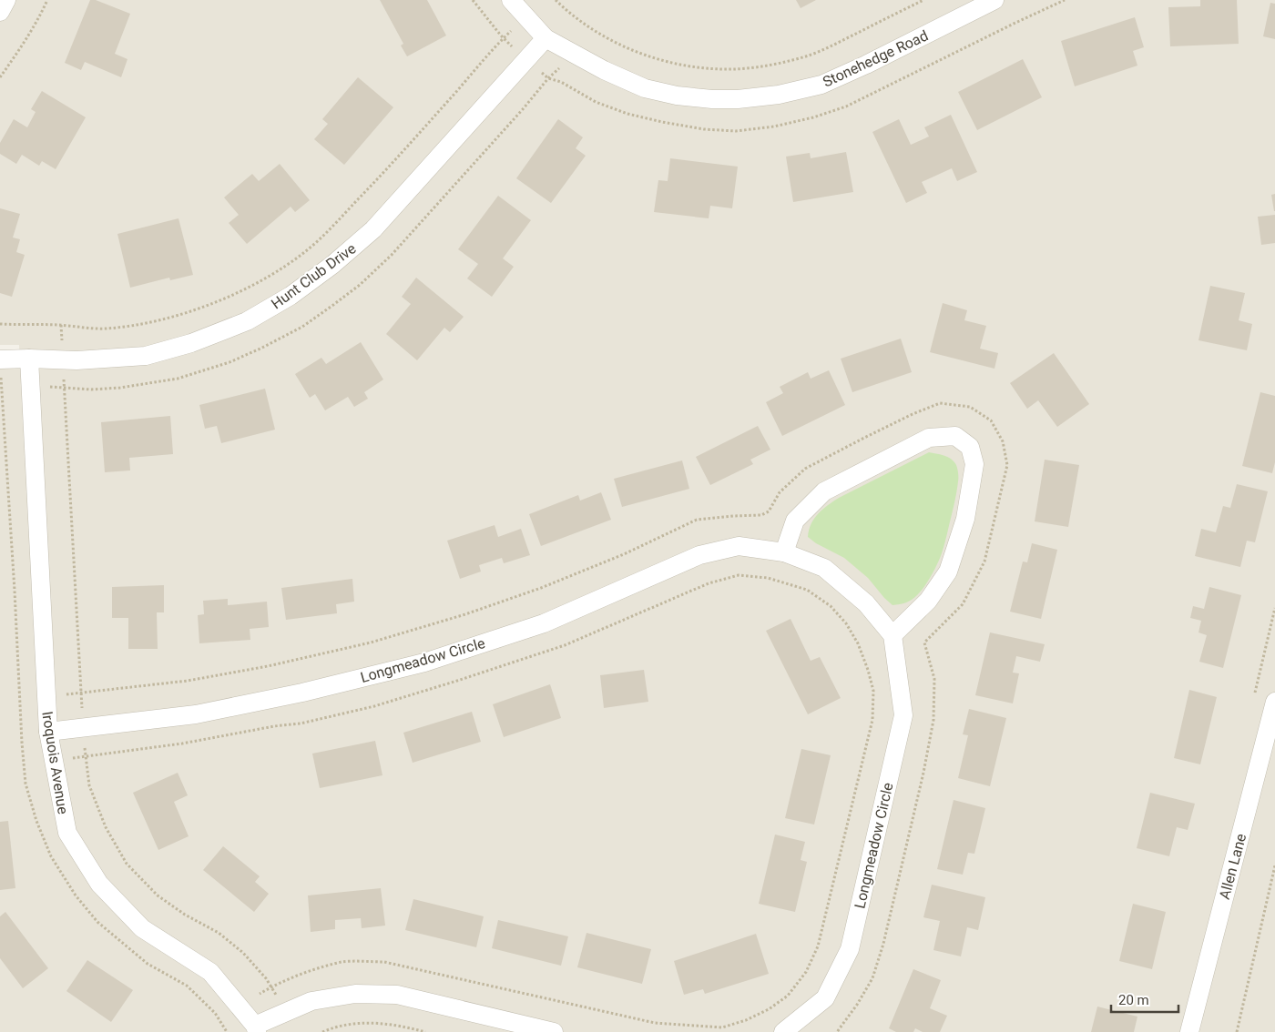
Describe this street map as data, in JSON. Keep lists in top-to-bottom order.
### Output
{
  "streets": {
    "street": [
      "Stonehedge Road",
      "Hunt Club Drive",
      "Longmeadow Circle",
      "Iroquois Avenue",
      "Allen Lane"
    ]
  },
  "crossings": [
    ["Stonehedge Road", "Hunt Club Drive"],
    ["Hunt Club Drive", "Iroquois Avenue"],
    ["Longmeadow Circle", "Iroquois Avenue"]
  ],
  "scale_bar": "20 m"
}
